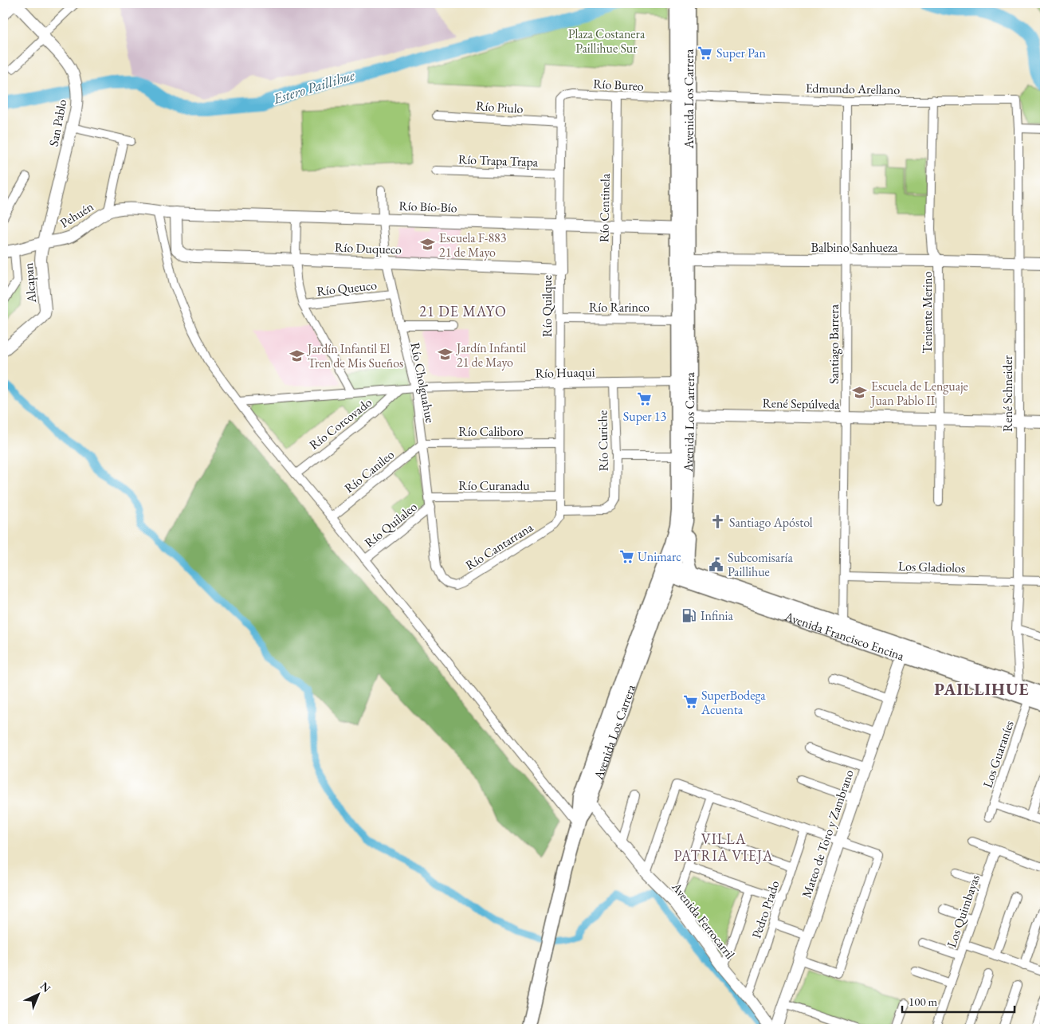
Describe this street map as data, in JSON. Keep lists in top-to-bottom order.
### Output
{
  "streets": {
    "main road": ["Avenida Los Carrera", "Avenida Francisco Encina"],
    "street": [
      "Río Bureo",
      "Edmundo Arellano",
      "Río Piulo",
      "San Pablo",
      "Río Trapa Trapa",
      "Río Bío-Bío",
      "Río Centinela",
      "Pehuén",
      "Balbino Sanhueza",
      "Río Duqueco",
      "Alcapan",
      "Río Queuco",
      "Río Quilque",
      "Río Rarinco",
      "Teniente Merino",
      "Santiago Barrera",
      "Río Huaqui",
      "Río Cholguahue",
      "René Schneider",
      "René Sepúlveda",
      "Río Corcovado",
      "Río Caliboro",
      "Río Curiche",
      "Río Canileo",
      "Río Curanadu",
      "Río Quilaleo",
      "Río Cantarrana",
      "Los Gladiolos",
      "Los Guaraníes",
      "Mateo de Toro y Zambrano",
      "Pedro Prado",
      "Los Quimbayas",
      "Avenida Ferrocarril"
    ]
  },
  "crossings": [
    ["Río Bureo", "Edmundo Arellano"],
    ["Río Bureo", "Avenida Los Carrera"],
    ["Río Bureo", "Río Centinela"],
    ["Río Bureo", "Río Quilque"],
    ["Edmundo Arellano", "Avenida Los Carrera"],
    ["Edmundo Arellano", "Teniente Merino"],
    ["Edmundo Arellano", "Santiago Barrera"],
    ["Edmundo Arellano", "René Schneider"],
    ["Avenida Los Carrera", "Río Bío-Bío"],
    ["Avenida Los Carrera", "Balbino Sanhueza"],
    ["Avenida Los Carrera", "Río Rarinco"],
    ["Avenida Los Carrera", "Río Huaqui"],
    ["Avenida Los Carrera", "René Sepúlveda"],
    ["Avenida Los Carrera", "Avenida Francisco Encina"],
    ["Avenida Los Carrera", "Avenida Ferrocarril"],
    ["Río Piulo", "Río Quilque"],
    ["San Pablo", "Pehuén"],
    ["San Pablo", "Alcapan"],
    ["Río Trapa Trapa", "Río Quilque"],
    ["Río Bío-Bío", "Río Centinela"],
    ["Río Bío-Bío", "Pehuén"],
    ["Río Bío-Bío", "Río Duqueco"],
    ["Río Bío-Bío", "Río Quilque"],
    ["Río Bío-Bío", "Río Cholguahue"],
    ["Río Centinela", "Río Rarinco"],
    ["Pehuén", "Río Duqueco"],
    ["Pehuén", "Alcapan"],
    ["Balbino Sanhueza", "Teniente Merino"],
    ["Balbino Sanhueza", "Santiago Barrera"],
    ["Balbino Sanhueza", "René Schneider"],
    ["Río Duqueco", "Río Quilque"],
    ["Río Duqueco", "Río Cholguahue"],
    ["Río Queuco", "Río Cholguahue"],
    ["Río Quilque", "Río Rarinco"],
    ["Río Quilque", "Río Huaqui"],
    ["Río Quilque", "Río Caliboro"],
    ["Río Quilque", "Río Curiche"],
    ["Río Quilque", "Río Curanadu"],
    ["Río Quilque", "Río Cantarrana"],
    ["Teniente Merino", "René Sepúlveda"],
    ["Santiago Barrera", "René Sepúlveda"],
    ["Santiago Barrera", "Los Gladiolos"],
    ["Santiago Barrera", "Avenida Francisco Encina"],
    ["Río Huaqui", "Río Cholguahue"],
    ["Río Huaqui", "Río Corcovado"],
    ["Río Huaqui", "Río Curiche"],
    ["Río Cholguahue", "Río Caliboro"],
    ["Río Cholguahue", "Río Canileo"],
    ["Río Cholguahue", "Río Curanadu"],
    ["Río Cholguahue", "Río Quilaleo"],
    ["Río Cholguahue", "Río Cantarrana"],
    ["René Schneider", "René Sepúlveda"],
    ["René Schneider", "Los Gladiolos"],
    ["René Schneider", "Avenida Francisco Encina"],
    ["Río Caliboro", "Río Canileo"],
    ["Río Curiche", "Río Cantarrana"],
    ["Avenida Francisco Encina", "Los Guaraníes"],
    ["Avenida Francisco Encina", "Mateo de Toro y Zambrano"],
    ["Pedro Prado", "Avenida Ferrocarril"]
  ],
  "districts": ["21 DE MAYO", "PAILLIHUE", "VILLA PATRIA VIEJA"],
  "water": ["Estero Paillihue"],
  "parks": ["Plaza Costanera Paillihue Sur"],
  "places": {
    "supermarket": [
      "Super Pan",
      "Super 13",
      "Unimarc",
      "SuperBodega Acuenta"
    ],
    "school or university": [
      "Escuela F-883 21 de Mayo",
      "Jardín Infantil 21 de Mayo",
      "Jardín Infantil El Tren de Mis Sueños",
      "Escuela de Lenguaje Juan Pablo II"
    ],
    "church": ["Santiago Apóstol"],
    "public building": ["Subcomisaría Paillihue"],
    "fuel station": ["Infinia"]
  },
  "scale_bar": "100 m",
  "north": "top right"
}
